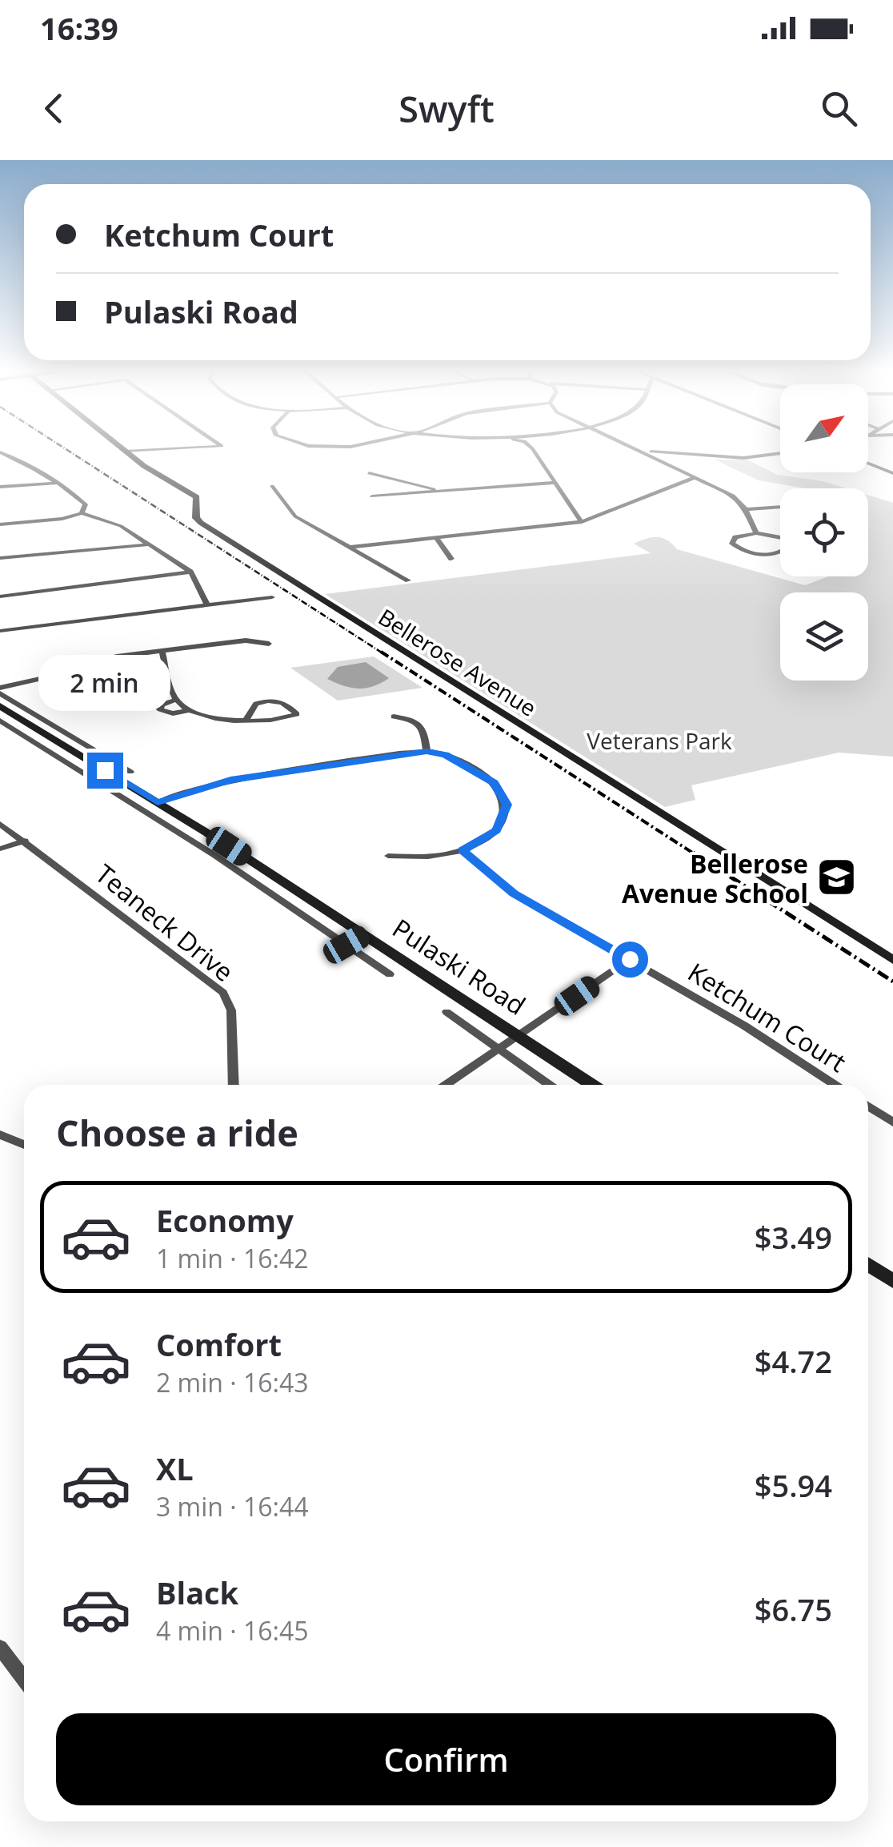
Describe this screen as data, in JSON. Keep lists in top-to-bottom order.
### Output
{
  "streets": {
    "street": [
      "Bellerose Avenue",
      "Teaneck Drive",
      "Pulaski Road",
      "Ketchum Court"
    ]
  },
  "parks": ["Veterans Park"],
  "places": {
    "school or university": ["Bellerose Avenue School"]
  },
  "north": "top right",
  "page": {
    "status": "16:39",
    "header": "Swyft",
    "banner": ["Ketchum Court", "Pulaski Road"],
    "bubble": "2 min",
    "heading": "Choose a ride",
    "list": [
      {
        "name": "Economy",
        "note": "1 min · 16:42",
        "value": "$3.49"
      },
      {
        "name": "Comfort",
        "note": "2 min · 16:43",
        "value": "$4.72"
      },
      {
        "name": "XL",
        "note": "3 min · 16:44",
        "value": "$5.94"
      },
      {
        "name": "Black",
        "note": "4 min · 16:45",
        "value": "$6.75"
      }
    ],
    "buttons": "Confirm"
  }
}
